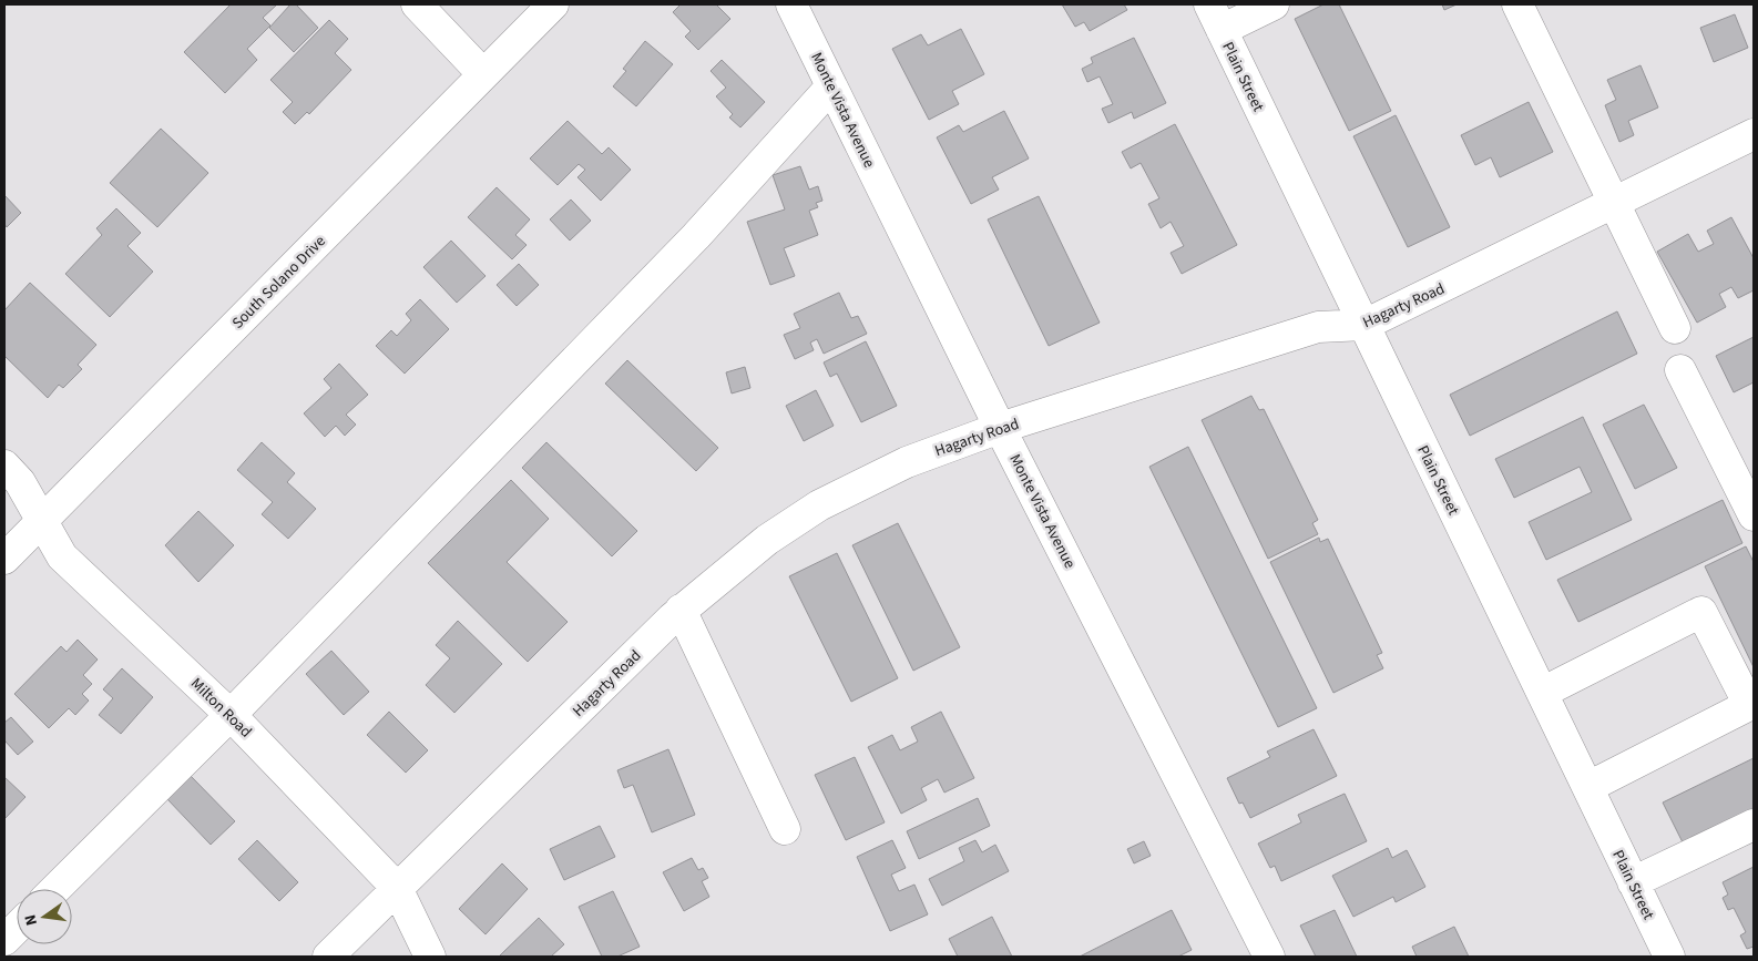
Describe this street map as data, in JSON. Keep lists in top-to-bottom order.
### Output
{
  "streets": {
    "street": [
      "Plain Street",
      "Monte Vista Avenue",
      "South Solano Drive",
      "Hagarty Road",
      "Milton Road"
    ]
  },
  "crossings": [
    ["Plain Street", "Hagarty Road"],
    ["Monte Vista Avenue", "Hagarty Road"],
    ["South Solano Drive", "Milton Road"],
    ["Hagarty Road", "Milton Road"]
  ],
  "north": "left"
}
